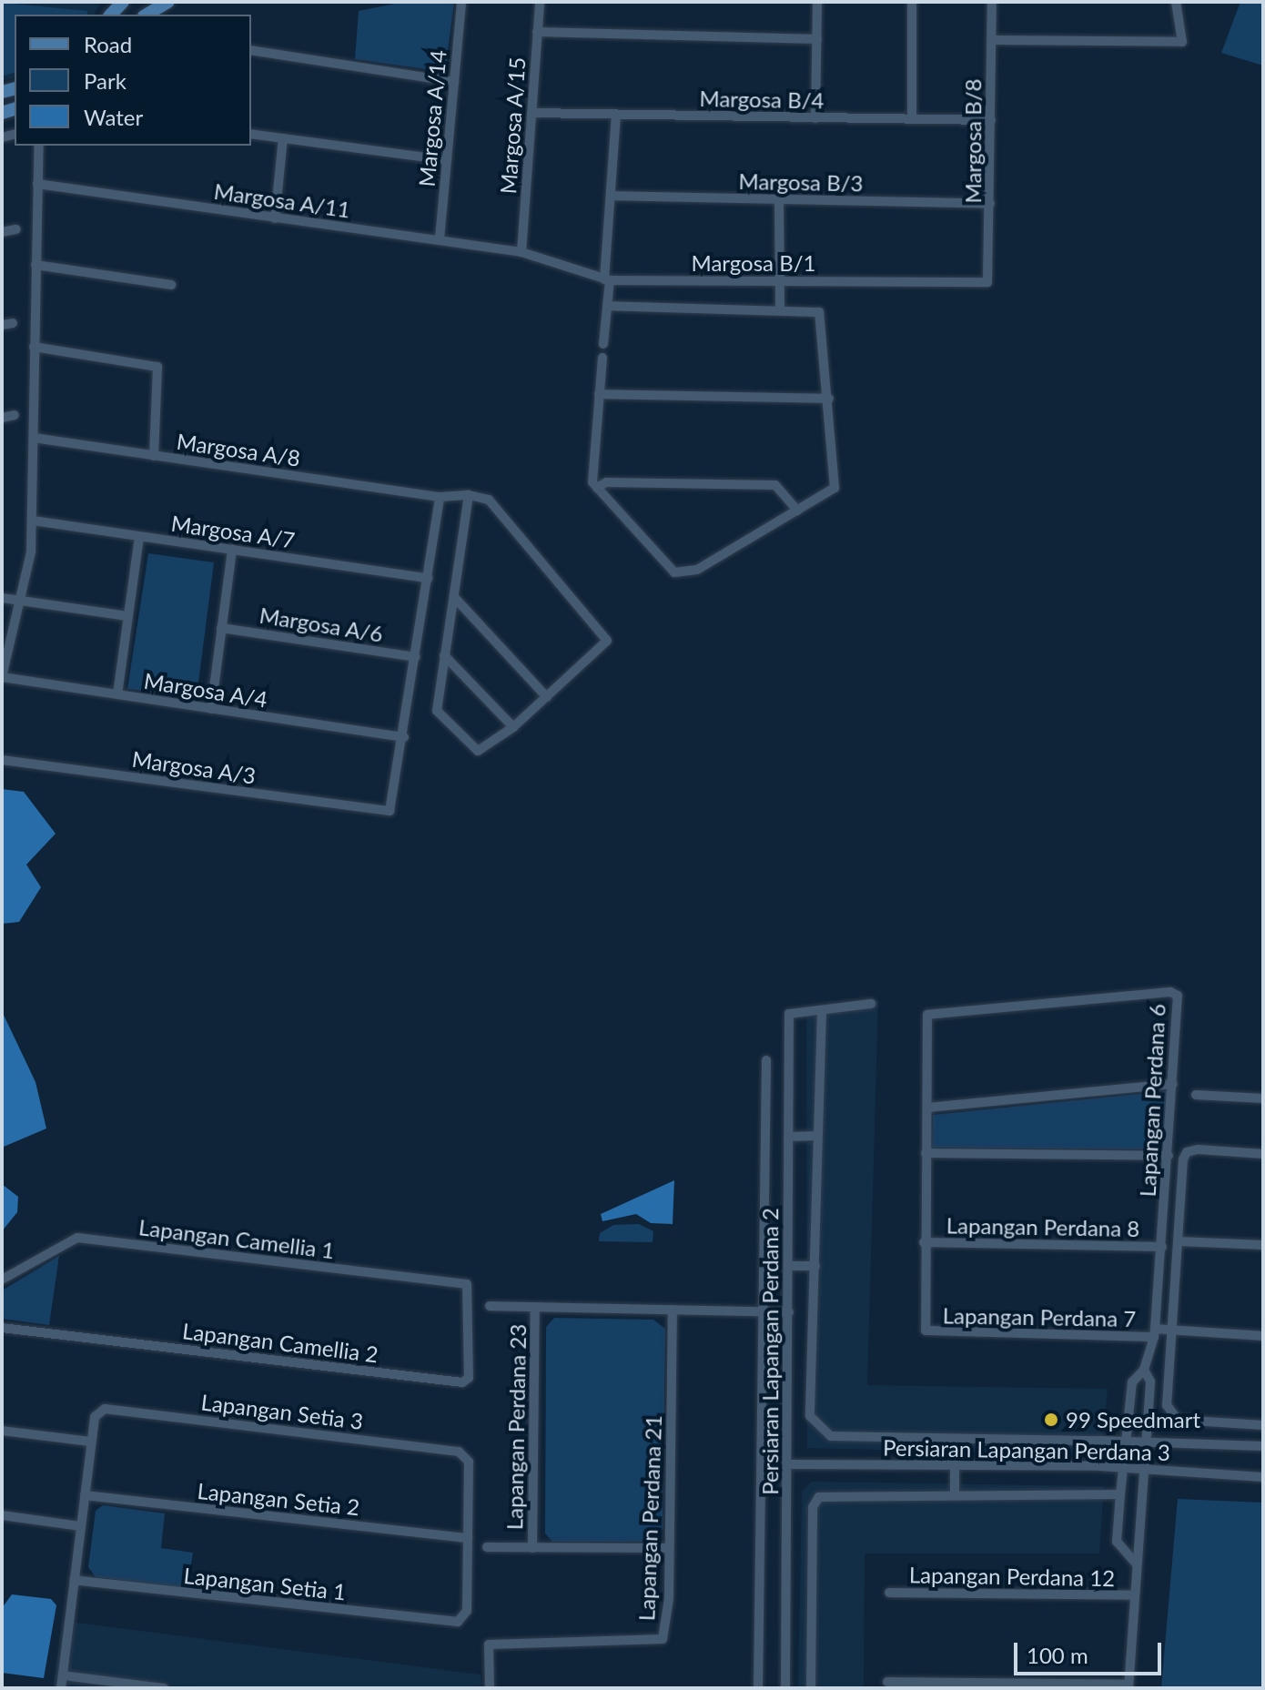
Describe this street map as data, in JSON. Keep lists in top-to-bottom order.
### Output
{
  "streets": {
    "street": [
      "Margosa B/4",
      "Margosa A/14",
      "Margosa A/15",
      "Margosa B/8",
      "Margosa B/3",
      "Margosa A/11",
      "Margosa B/1",
      "Margosa A/8",
      "Margosa A/7",
      "Margosa A/6",
      "Margosa A/4",
      "Margosa A/3",
      "Lapangan Perdana 6",
      "Lapangan Perdana 8",
      "Lapangan Camellia 1",
      "Lapangan Perdana 7",
      "Lapangan Camellia 2",
      "Persiaran Lapangan Perdana 2",
      "Lapangan Setia 3",
      "Lapangan Perdana 23",
      "Persiaran Lapangan Perdana 3",
      "Lapangan Setia 2",
      "Lapangan Perdana 21",
      "Lapangan Perdana 12",
      "Lapangan Setia 1"
    ]
  },
  "crossings": [
    ["Margosa B/4", "Margosa A/15"],
    ["Margosa B/4", "Margosa B/8"],
    ["Margosa A/14", "Margosa A/11"],
    ["Margosa A/15", "Margosa A/11"],
    ["Margosa A/15", "Margosa B/1"],
    ["Margosa B/8", "Margosa B/3"],
    ["Margosa B/8", "Margosa B/1"],
    ["Margosa A/11", "Margosa B/1"],
    ["Margosa A/4", "Margosa A/3"],
    ["Lapangan Perdana 6", "Lapangan Perdana 8"],
    ["Lapangan Perdana 6", "Lapangan Perdana 7"],
    ["Lapangan Perdana 6", "Persiaran Lapangan Perdana 3"],
    ["Lapangan Perdana 6", "Lapangan Perdana 12"],
    ["Lapangan Perdana 8", "Lapangan Perdana 7"],
    ["Lapangan Camellia 1", "Lapangan Camellia 2"],
    ["Persiaran Lapangan Perdana 2", "Persiaran Lapangan Perdana 3"],
    ["Lapangan Setia 3", "Lapangan Setia 2"],
    ["Lapangan Setia 3", "Lapangan Setia 1"],
    ["Lapangan Setia 2", "Lapangan Setia 1"]
  ],
  "places": ["99 Speedmart"],
  "legend": ["Road", "Park", "Water"],
  "scale_bar": "100 m"
}
